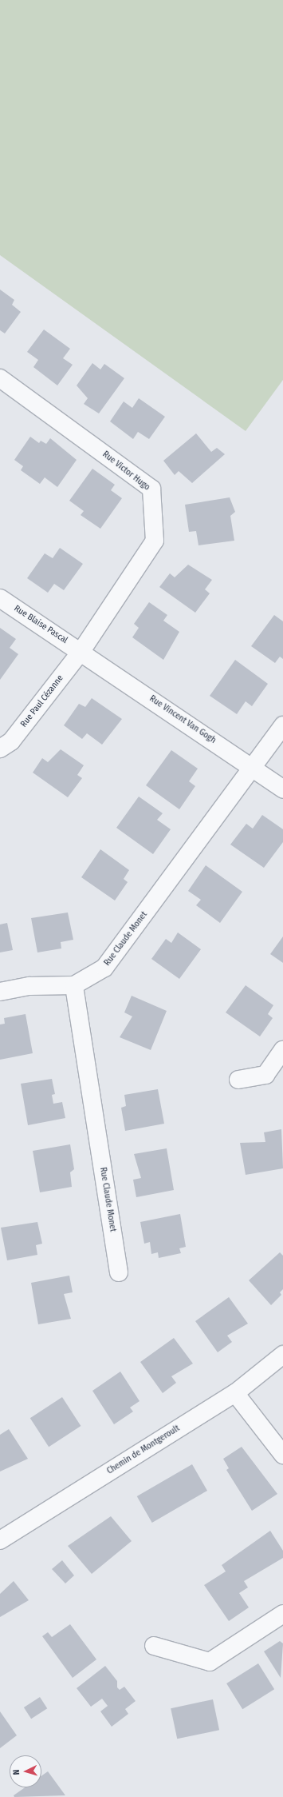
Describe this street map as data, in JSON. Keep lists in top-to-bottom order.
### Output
{
  "streets": {
    "street": [
      "Rue Victor Hugo",
      "Rue Blaise Pascal",
      "Rue Paul Cézanne",
      "Rue Vincent Van Gogh",
      "Rue Claude Monet",
      "Chemin de Montgeroult"
    ]
  },
  "crossings": [
    ["Rue Victor Hugo", "Rue Blaise Pascal"],
    ["Rue Victor Hugo", "Rue Paul Cézanne"],
    ["Rue Victor Hugo", "Rue Vincent Van Gogh"],
    ["Rue Blaise Pascal", "Rue Paul Cézanne"],
    ["Rue Blaise Pascal", "Rue Vincent Van Gogh"],
    ["Rue Paul Cézanne", "Rue Vincent Van Gogh"],
    ["Rue Vincent Van Gogh", "Rue Claude Monet"]
  ],
  "north": "left"
}
